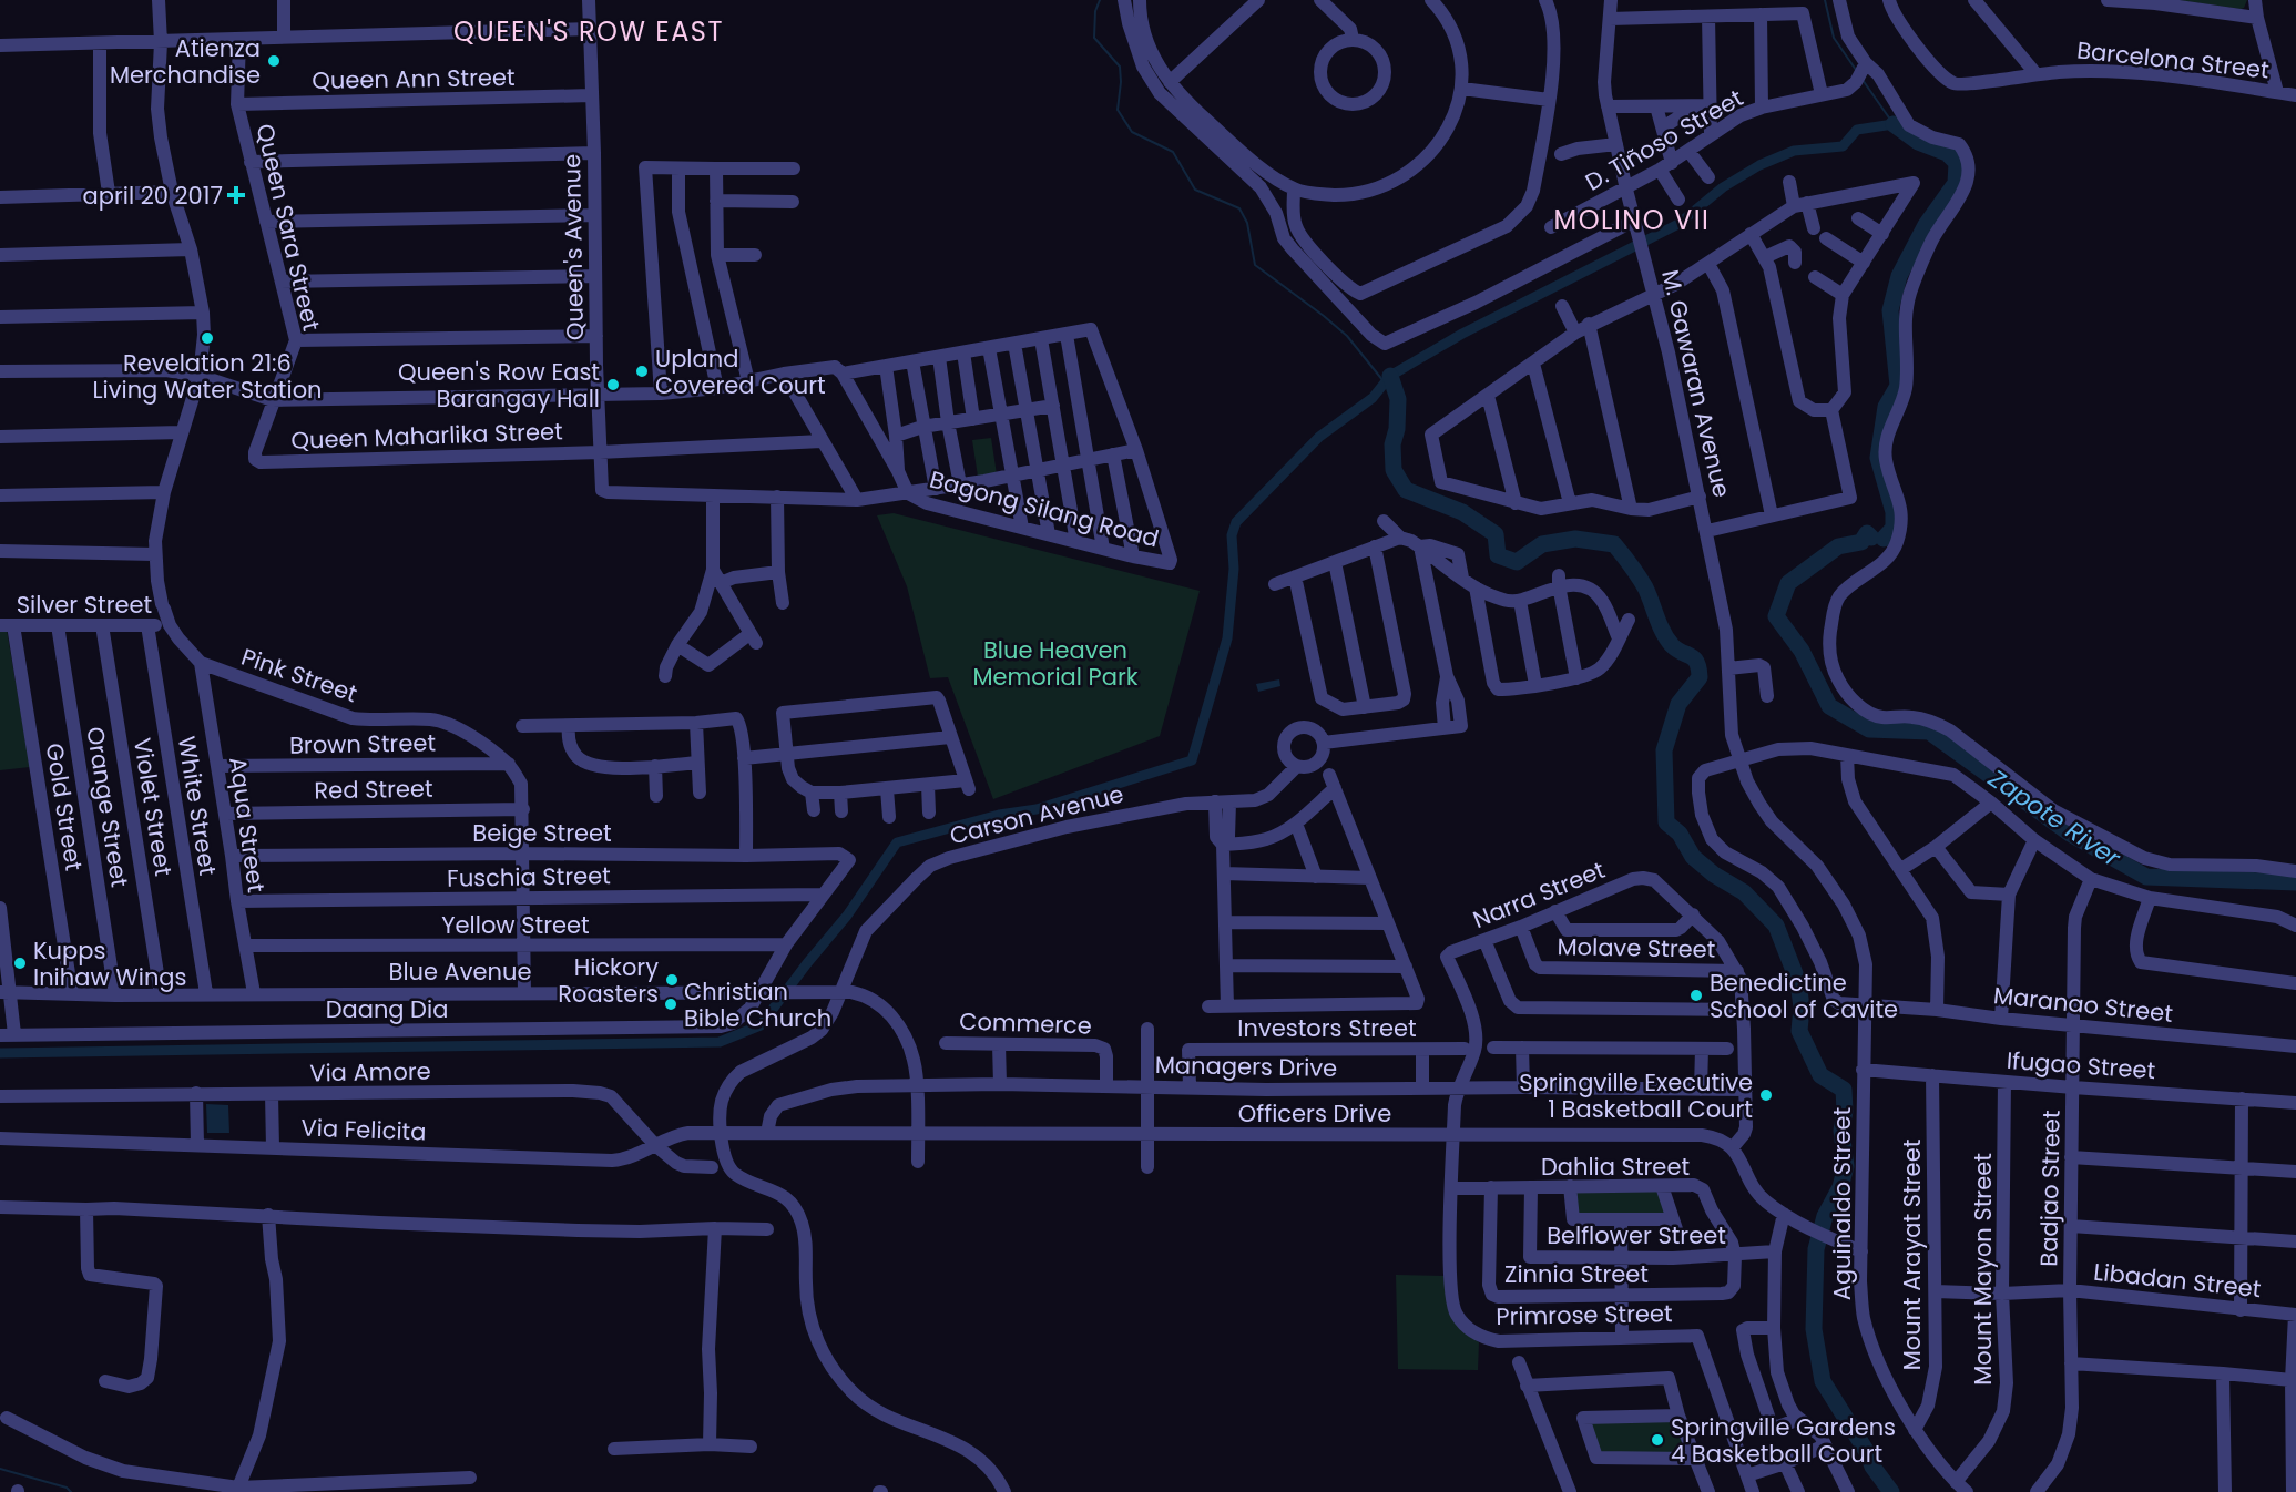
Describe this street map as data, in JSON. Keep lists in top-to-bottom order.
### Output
{
  "streets": {
    "street": [
      "Barcelona Street",
      "Queen Ann Street",
      "D. Tiñoso Street",
      "Queen Sara Street",
      "Queen's Avenue",
      "M. Gawaran Avenue",
      "Queen Maharlika Street",
      "Bagong Silang Road",
      "Silver Street",
      "Pink Street",
      "Brown Street",
      "Red Street",
      "White Street",
      "Gold Street",
      "Orange Street",
      "Violet Street",
      "Carson Avenue",
      "Aqua Street",
      "Beige Street",
      "Fuschia Street",
      "Narra Street",
      "Yellow Street",
      "Molave Street",
      "Blue Avenue",
      "Maranao Street",
      "Daang Dia",
      "Commerce",
      "Investors Street",
      "Ifugao Street",
      "Managers Drive",
      "Via Amore",
      "Officers Drive",
      "Via Felicita",
      "Dahlia Street",
      "Badjao Street",
      "Aguinaldo Street",
      "Belflower Street",
      "Mount Arayat Street",
      "Mount Mayon Street",
      "Zinnia Street",
      "Libadan Street",
      "Primrose Street"
    ]
  },
  "crossings": [
    ["Queen Ann Street", "Queen Sara Street"],
    ["Queen Ann Street", "Queen's Avenue"],
    ["Queen Sara Street", "Queen Maharlika Street"],
    ["Queen's Avenue", "Queen Maharlika Street"],
    ["Queen's Avenue", "Bagong Silang Road"],
    ["M. Gawaran Avenue", "Maranao Street"],
    ["M. Gawaran Avenue", "Aguinaldo Street"],
    ["Silver Street", "Pink Street"],
    ["Silver Street", "White Street"],
    ["Silver Street", "Gold Street"],
    ["Silver Street", "Orange Street"],
    ["Silver Street", "Violet Street"],
    ["Pink Street", "Brown Street"],
    ["Pink Street", "Red Street"],
    ["Pink Street", "Aqua Street"],
    ["Pink Street", "Beige Street"],
    ["Pink Street", "Fuschia Street"],
    ["Pink Street", "Yellow Street"],
    ["Pink Street", "Blue Avenue"],
    ["Brown Street", "Aqua Street"],
    ["Red Street", "Aqua Street"],
    ["White Street", "Blue Avenue"],
    ["Gold Street", "Blue Avenue"],
    ["Orange Street", "Blue Avenue"],
    ["Violet Street", "Blue Avenue"],
    ["Carson Avenue", "Blue Avenue"],
    ["Carson Avenue", "Officers Drive"],
    ["Carson Avenue", "Via Felicita"],
    ["Aqua Street", "Beige Street"],
    ["Aqua Street", "Fuschia Street"],
    ["Aqua Street", "Yellow Street"],
    ["Aqua Street", "Blue Avenue"],
    ["Beige Street", "Fuschia Street"],
    ["Narra Street", "Molave Street"],
    ["Narra Street", "Managers Drive"],
    ["Narra Street", "Officers Drive"],
    ["Narra Street", "Primrose Street"],
    ["Blue Avenue", "Daang Dia"],
    ["Blue Avenue", "Managers Drive"],
    ["Maranao Street", "Badjao Street"],
    ["Maranao Street", "Aguinaldo Street"],
    ["Commerce", "Managers Drive"],
    ["Investors Street", "Managers Drive"],
    ["Ifugao Street", "Badjao Street"],
    ["Ifugao Street", "Aguinaldo Street"],
    ["Ifugao Street", "Mount Arayat Street"],
    ["Ifugao Street", "Mount Mayon Street"],
    ["Managers Drive", "Officers Drive"],
    ["Via Amore", "Via Felicita"],
    ["Officers Drive", "Via Felicita"],
    ["Officers Drive", "Primrose Street"],
    ["Dahlia Street", "Belflower Street"],
    ["Dahlia Street", "Zinnia Street"],
    ["Dahlia Street", "Primrose Street"],
    ["Badjao Street", "Libadan Street"],
    ["Aguinaldo Street", "Mount Arayat Street"],
    ["Aguinaldo Street", "Mount Mayon Street"],
    ["Belflower Street", "Zinnia Street"],
    ["Mount Arayat Street", "Libadan Street"],
    ["Mount Mayon Street", "Libadan Street"]
  ],
  "districts": ["QUEEN'S ROW EAST", "MOLINO VII"],
  "water": ["Zapote River"],
  "parks": ["Blue Heaven Memorial Park"],
  "places": {
    "other": [
      "Atienza Merchandise",
      "Revelation 21:6 Living Water Station",
      "Upland Covered Court",
      "Queen's Row East Barangay Hall",
      "Kupps Inihaw Wings",
      "Hickory Roasters",
      "Benedictine School of Cavite",
      "Christian Bible Church",
      "Springville Executive 1 Basketball Court",
      "Springville Gardens 4 Basketball Court"
    ],
    "health": ["april 20 2017"]
  }
}
